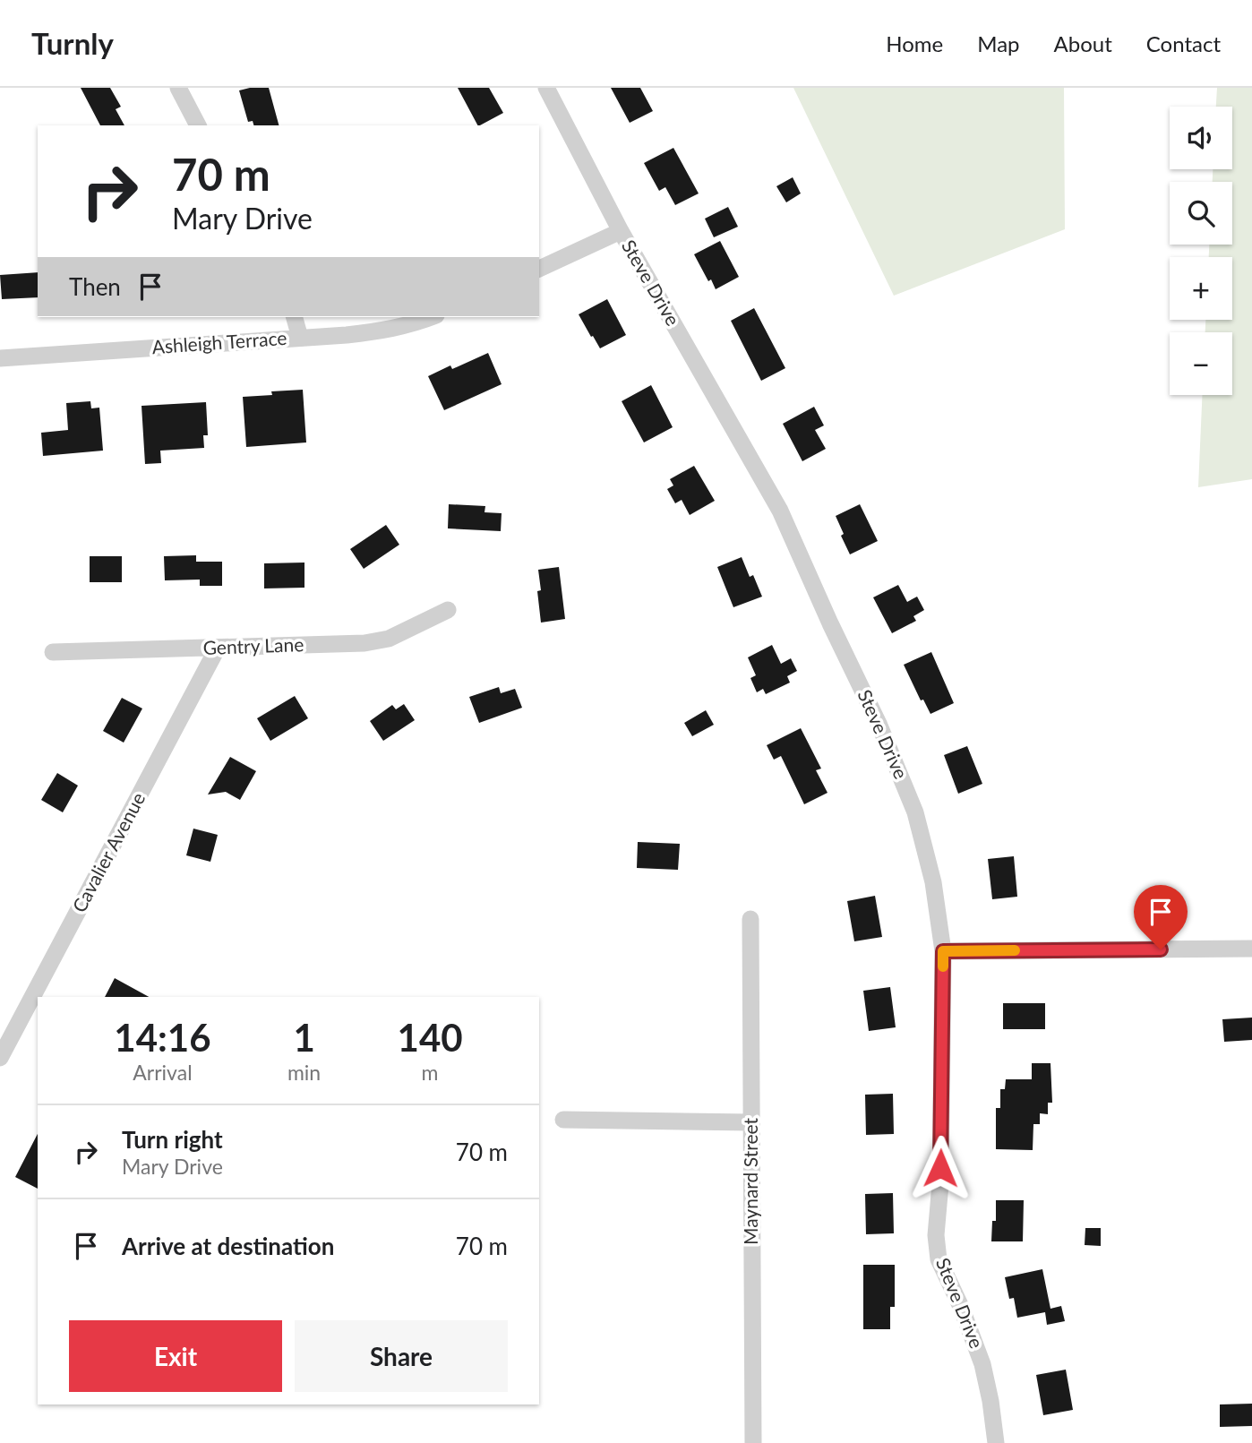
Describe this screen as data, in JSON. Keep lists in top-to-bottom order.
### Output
{
  "streets": {
    "street": [
      "Steve Drive",
      "Ashleigh Terrace",
      "Gentry Lane",
      "Cavalier Avenue",
      "Maynard Street"
    ]
  },
  "crossings": [
    ["Gentry Lane", "Cavalier Avenue"]
  ],
  "page": {
    "header": "Turnly",
    "nav": [
      "Home",
      "Map",
      "About",
      "Contact"
    ],
    "map_buttons": ["+", "−"],
    "turn": ["70 m", "Mary Drive"],
    "then": "Then",
    "eta": [
      "14:16",
      "Arrival",
      "1",
      "min",
      "140",
      "m"
    ],
    "list": [
      {
        "name": "Turn right",
        "note": "Mary Drive",
        "value": "70 m"
      },
      {
        "name": "Arrive at destination",
        "value": "70 m"
      }
    ],
    "buttons": ["Exit", "Share"]
  }
}
